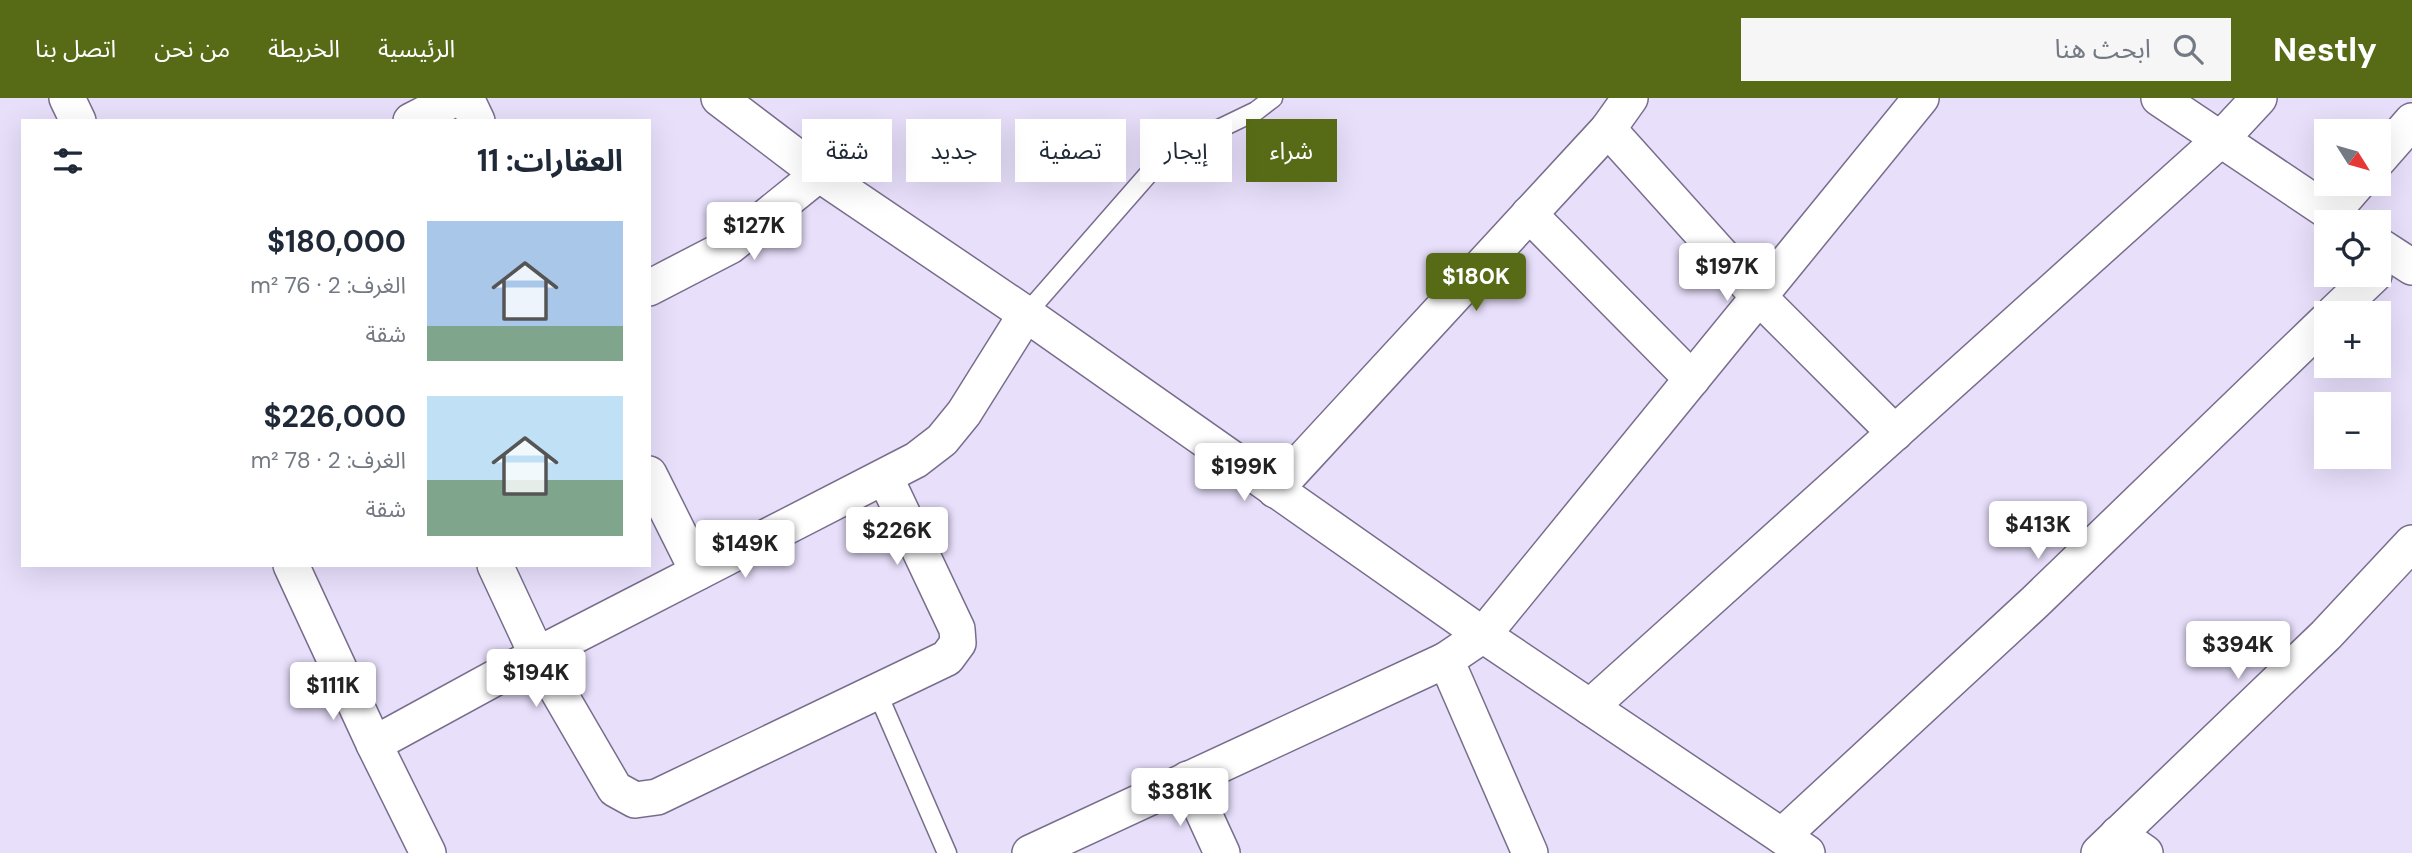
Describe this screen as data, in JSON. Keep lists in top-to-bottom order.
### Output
{
  "north": "bottom right",
  "page": {
    "header": "Nestly",
    "search": "ابحث هنا",
    "nav": [
      "الرئيسية",
      "الخريطة",
      "من نحن",
      "اتصل بنا"
    ],
    "map_buttons": ["+", "−"],
    "chip": [
      "شراء",
      "إيجار",
      "تصفية",
      "جديد",
      "شقة"
    ],
    "heading": "العقارات: 11",
    "price": [
      "$127K",
      "$197K",
      "$180K",
      "$199K",
      "$413K",
      "$226K",
      "$149K",
      "$394K",
      "$194K",
      "$111K",
      "$381K"
    ],
    "list": [
      {
        "name": "$180,000",
        "note": "الغرف: 2 · 76 m² · شقة"
      },
      {
        "name": "$226,000",
        "note": "الغرف: 2 · 78 m² · شقة"
      }
    ]
  }
}
